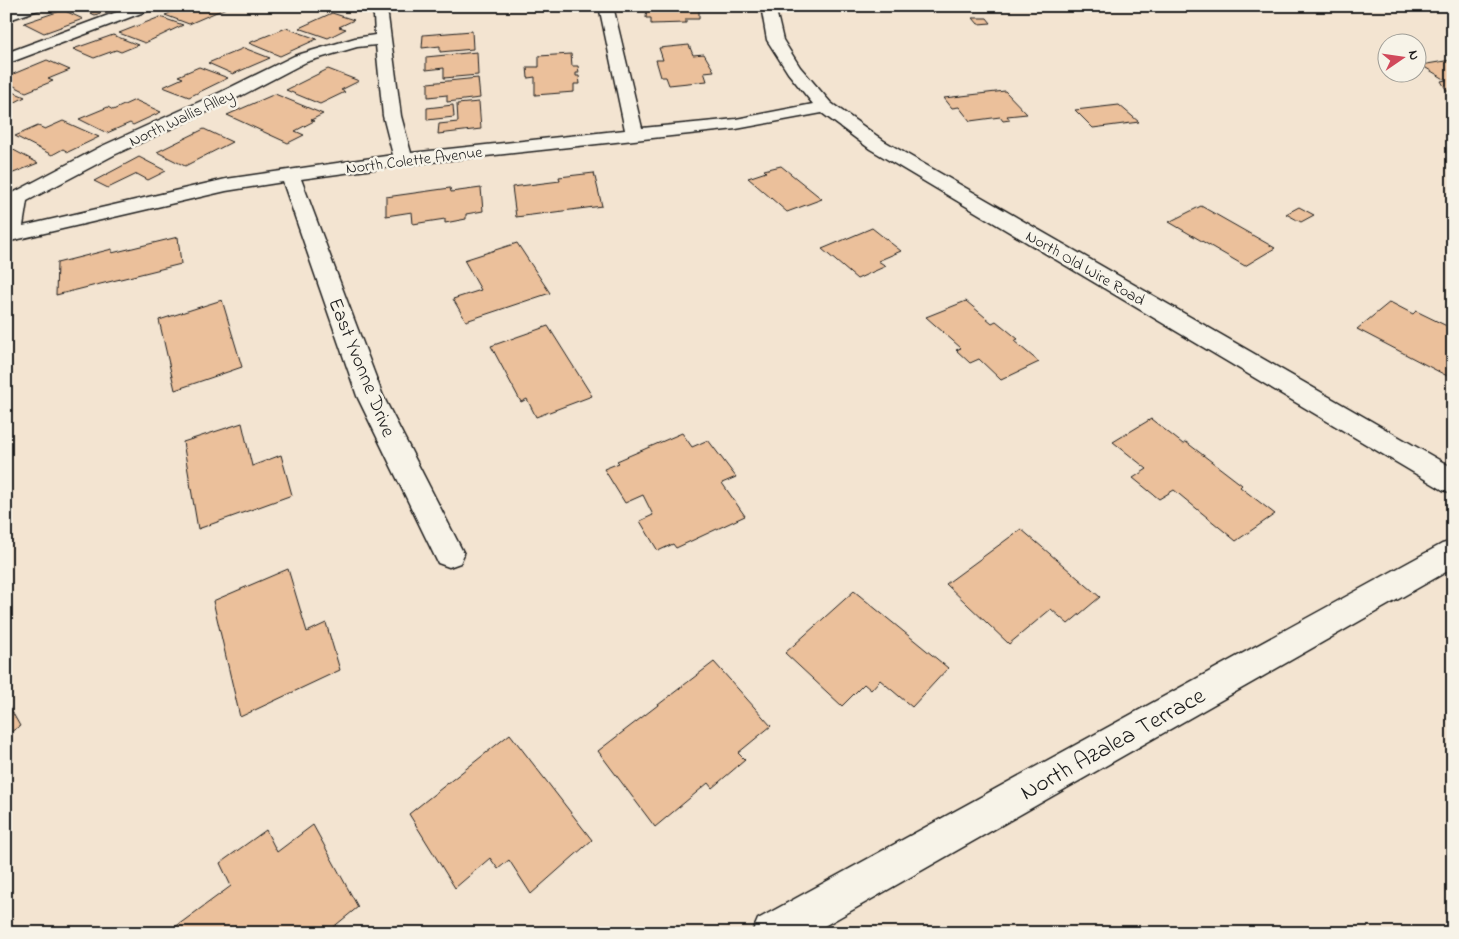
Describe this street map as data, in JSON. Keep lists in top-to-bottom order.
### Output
{
  "streets": {
    "street": [
      "North Wallis Alley",
      "North Colette Avenue",
      "North Old Wire Road",
      "East Yvonne Drive",
      "North Azalea Terrace"
    ]
  },
  "crossings": [
    ["North Wallis Alley", "North Colette Avenue"],
    ["North Colette Avenue", "North Old Wire Road"],
    ["North Colette Avenue", "East Yvonne Drive"]
  ],
  "north": "right"
}
